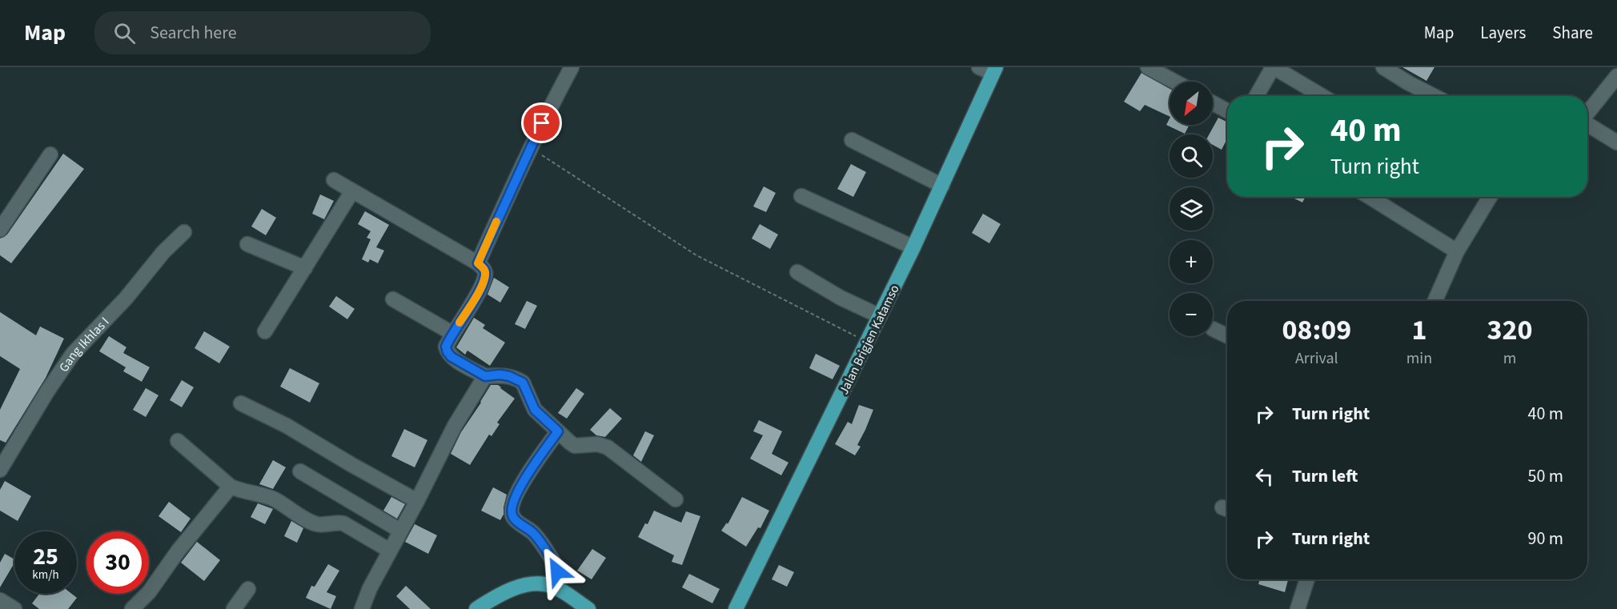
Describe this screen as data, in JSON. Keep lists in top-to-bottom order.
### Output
{
  "streets": {
    "main road": ["Jalan Brigjen Katamso"],
    "street": ["Gang Ikhlas I"]
  },
  "north": "bottom left",
  "page": {
    "header": "Map",
    "search": "Search here",
    "nav": ["Map", "Layers", "Share"],
    "map_buttons": ["+", "−"],
    "turn": ["40 m", "Turn right"],
    "eta": [
      "08:09",
      "Arrival",
      "1",
      "min",
      "320",
      "m"
    ],
    "list": [
      {
        "name": "Turn right",
        "value": "40 m"
      },
      {
        "name": "Turn left",
        "value": "50 m"
      },
      {
        "name": "Turn right",
        "value": "90 m"
      }
    ],
    "speed": "25 km/h",
    "limit": "30"
  }
}
